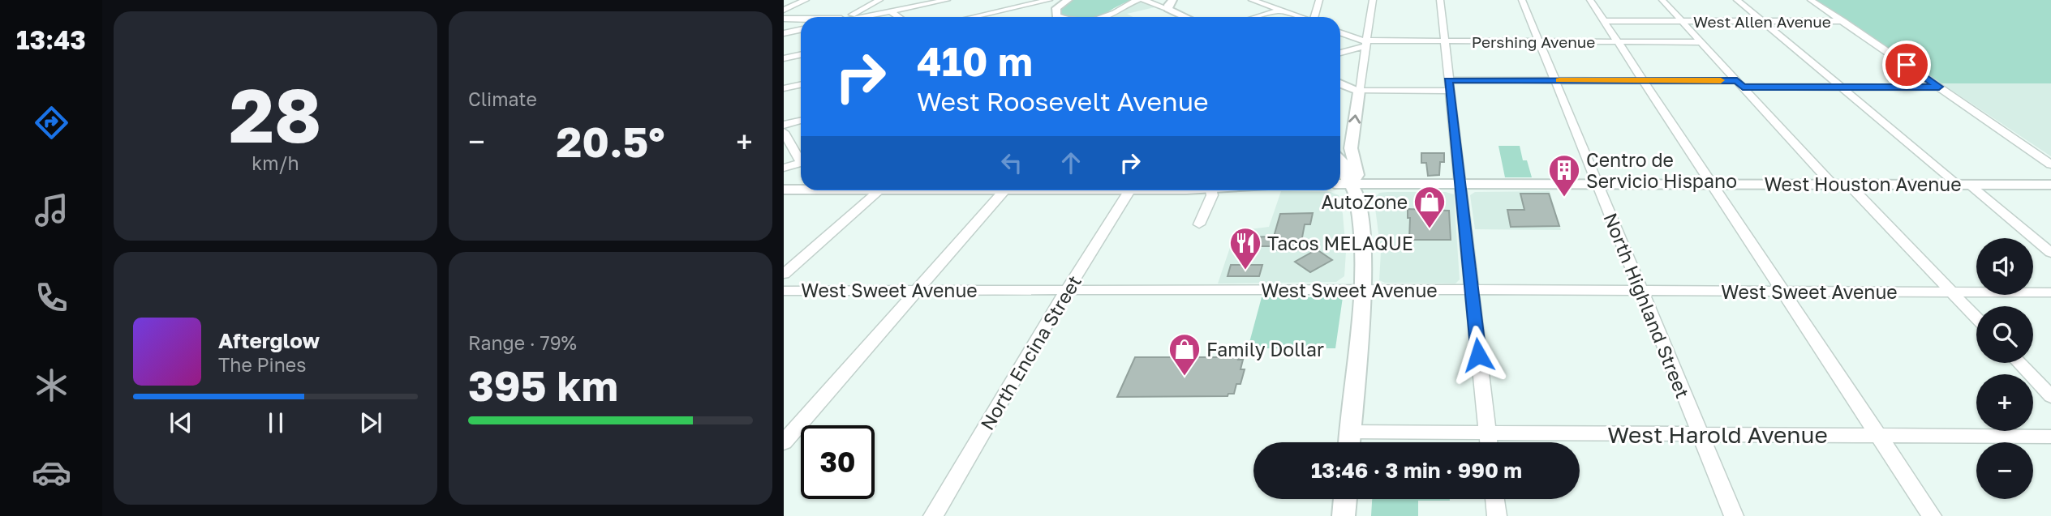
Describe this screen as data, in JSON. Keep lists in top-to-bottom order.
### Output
{
  "streets": {
    "main road": ["West Houston Avenue"],
    "street": [
      "West Allen Avenue",
      "Pershing Avenue",
      "West Sweet Avenue",
      "North Highland Street",
      "North Encina Street",
      "West Harold Avenue"
    ]
  },
  "crossings": [
    ["Pershing Avenue", "North Highland Street"],
    ["West Houston Avenue", "North Highland Street"],
    ["West Sweet Avenue", "North Highland Street"],
    ["West Sweet Avenue", "North Encina Street"],
    ["North Highland Street", "West Harold Avenue"]
  ],
  "places": {
    "building": ["Centro de Servicio Hispano"],
    "shop": ["AutoZone", "Family Dollar"],
    "restaurant": ["Tacos MELAQUE"]
  },
  "page": {
    "tabs": "13:43",
    "tile": [
      ["28", "km/h"],
      "Climate",
      ["Range · 79%", "395 km"]
    ],
    "turn": ["410 m", "West Roosevelt Avenue"],
    "heat": ["−", "20.5°", "+"],
    "map_buttons": ["+", "−"],
    "song": ["Afterglow", "The Pines"],
    "limit": "30",
    "trip": "13:46 · 3 min · 990 m"
  }
}
